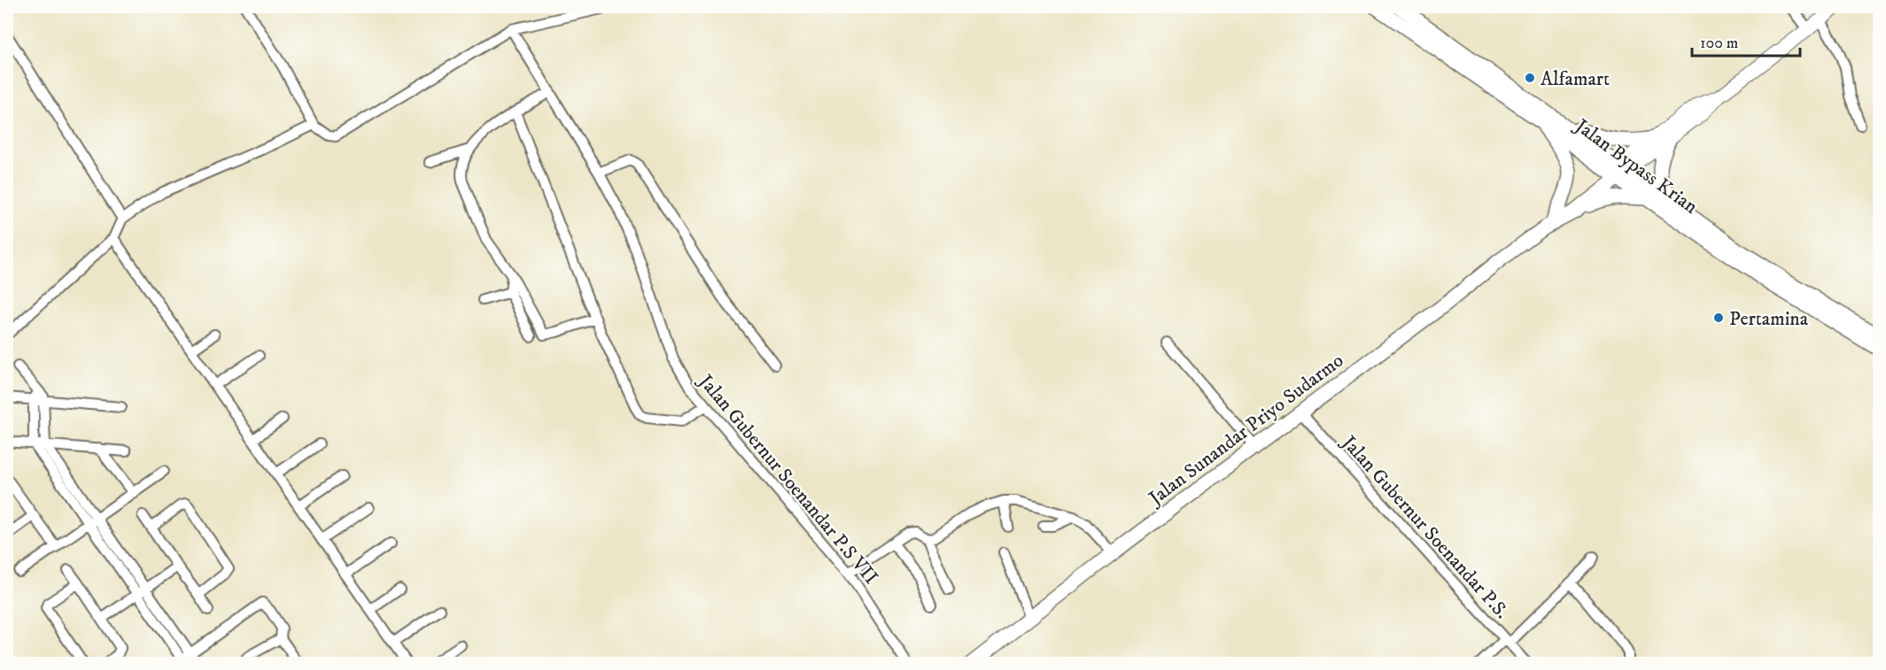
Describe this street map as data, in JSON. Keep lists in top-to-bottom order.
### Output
{
  "streets": {
    "highway": ["Jalan Bypass Krian", "Jalan Sunandar Priyo Sudarmo"],
    "street": ["Jalan Gubernur Soenandar P.S VII", "Jalan Gubernur Soenandar P.S."]
  },
  "crossings": [
    ["Jalan Bypass Krian", "Jalan Sunandar Priyo Sudarmo"],
    ["Jalan Sunandar Priyo Sudarmo", "Jalan Gubernur Soenandar P.S."]
  ],
  "places": ["Alfamart", "Pertamina"],
  "scale_bar": "100 m"
}
